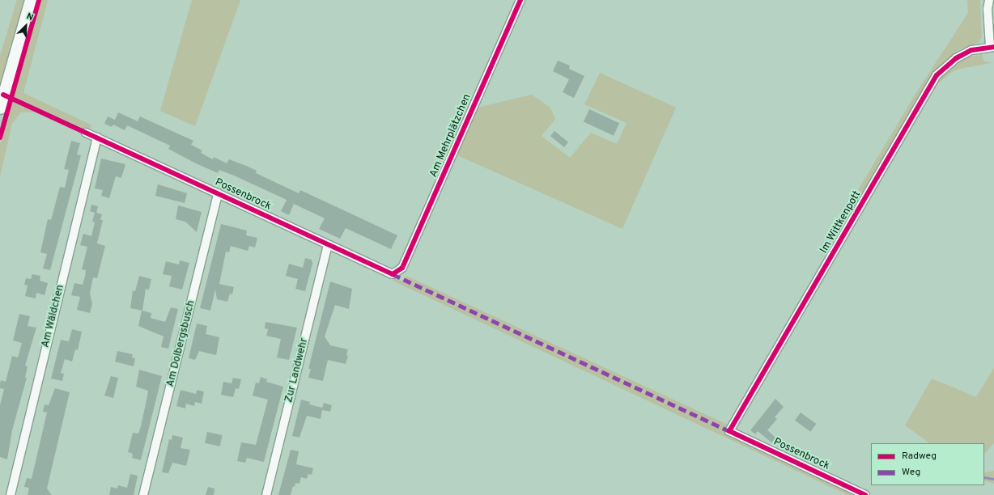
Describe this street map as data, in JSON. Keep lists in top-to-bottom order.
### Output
{
  "streets": {
    "street": [
      "Am Mehrplätzchen",
      "Possenbrock",
      "Im Wittkenpott",
      "Am Wäldchen",
      "Am Dolbergsbusch",
      "Zur Landwehr"
    ]
  },
  "crossings": [
    ["Am Mehrplätzchen", "Possenbrock"],
    ["Possenbrock", "Im Wittkenpott"],
    ["Possenbrock", "Am Wäldchen"],
    ["Possenbrock", "Am Dolbergsbusch"],
    ["Possenbrock", "Zur Landwehr"]
  ],
  "legend": ["Radweg", "Weg"],
  "north": "top right"
}
